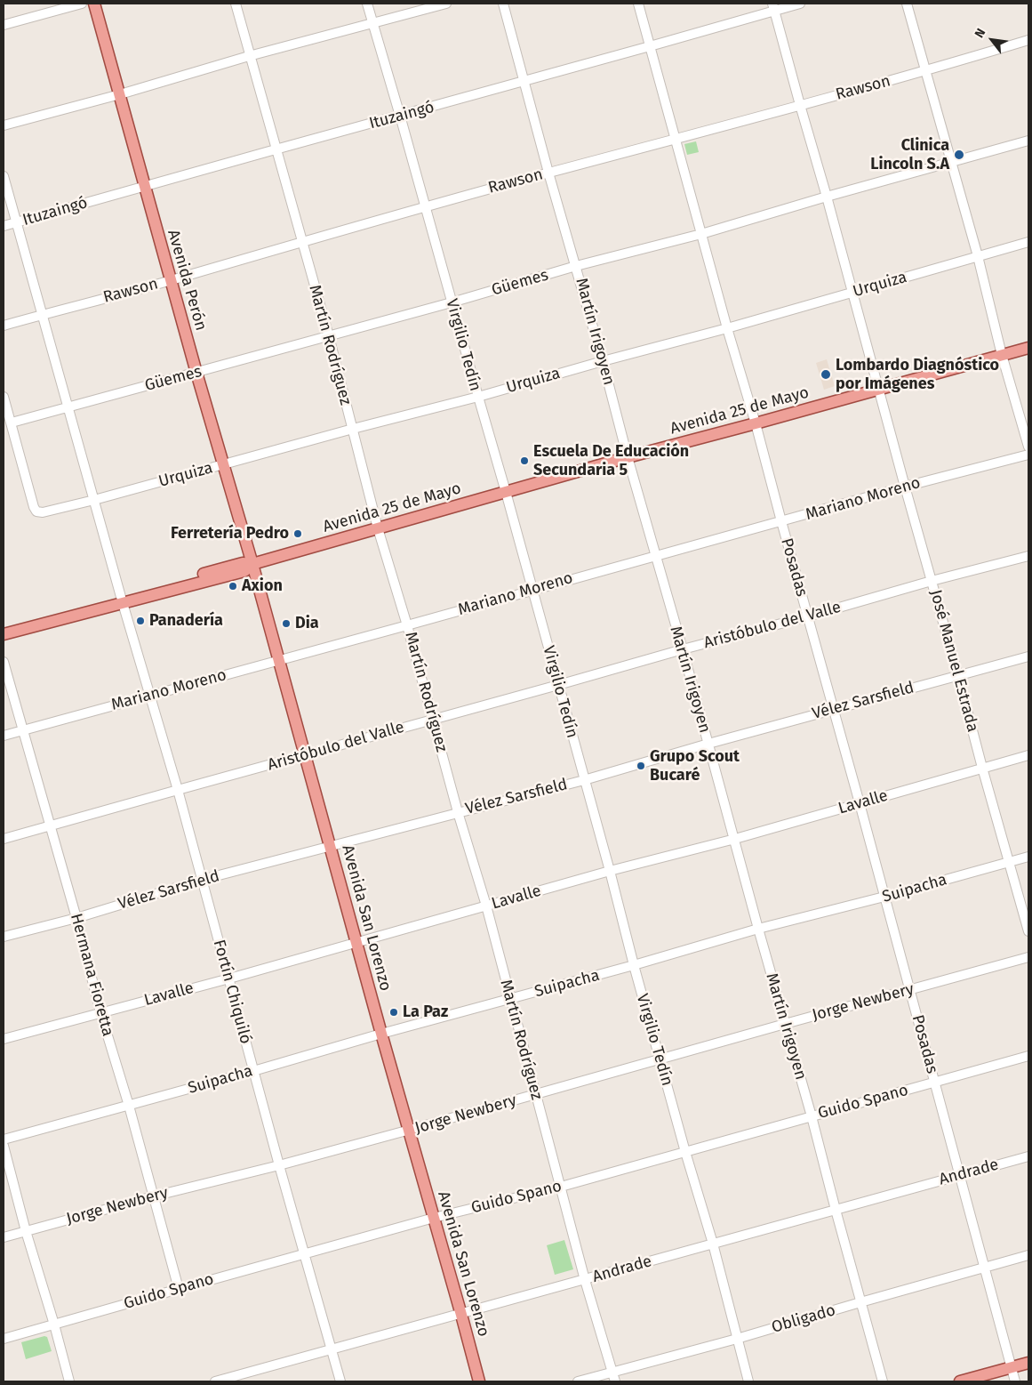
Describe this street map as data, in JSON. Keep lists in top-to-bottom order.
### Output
{
  "streets": {
    "main road": ["Avenida Perón", "Avenida 25 de Mayo", "Avenida San Lorenzo"],
    "street": [
      "Rawson",
      "Ituzaingó",
      "Güemes",
      "Urquiza",
      "Martín Irigoyen",
      "Martín Rodríguez",
      "Virgilio Tedín",
      "Mariano Moreno",
      "Posadas",
      "Aristóbulo del Valle",
      "José Manuel Estrada",
      "Vélez Sarsfield",
      "Lavalle",
      "Suipacha",
      "Hermana Fioretta",
      "Fortín Chiquiló",
      "Jorge Newbery",
      "Guido Spano",
      "Andrade",
      "Obligado"
    ]
  },
  "crossings": [
    ["Rawson", "Avenida Perón"],
    ["Rawson", "Martín Irigoyen"],
    ["Rawson", "Martín Rodríguez"],
    ["Rawson", "Virgilio Tedín"],
    ["Rawson", "Posadas"],
    ["Rawson", "José Manuel Estrada"],
    ["Rawson", "Fortín Chiquiló"],
    ["Ituzaingó", "Avenida Perón"],
    ["Ituzaingó", "Martín Irigoyen"],
    ["Ituzaingó", "Martín Rodríguez"],
    ["Ituzaingó", "Virgilio Tedín"],
    ["Ituzaingó", "Posadas"],
    ["Ituzaingó", "José Manuel Estrada"],
    ["Ituzaingó", "Fortín Chiquiló"],
    ["Avenida Perón", "Güemes"],
    ["Avenida Perón", "Urquiza"],
    ["Avenida Perón", "Avenida 25 de Mayo"],
    ["Avenida Perón", "Avenida San Lorenzo"],
    ["Güemes", "Urquiza"],
    ["Güemes", "Martín Irigoyen"],
    ["Güemes", "Martín Rodríguez"],
    ["Güemes", "Virgilio Tedín"],
    ["Güemes", "Posadas"],
    ["Güemes", "José Manuel Estrada"],
    ["Güemes", "Fortín Chiquiló"],
    ["Urquiza", "Martín Irigoyen"],
    ["Urquiza", "Martín Rodríguez"],
    ["Urquiza", "Virgilio Tedín"],
    ["Urquiza", "Posadas"],
    ["Urquiza", "José Manuel Estrada"],
    ["Urquiza", "Fortín Chiquiló"],
    ["Martín Irigoyen", "Avenida 25 de Mayo"],
    ["Martín Irigoyen", "Mariano Moreno"],
    ["Martín Irigoyen", "Aristóbulo del Valle"],
    ["Martín Irigoyen", "Vélez Sarsfield"],
    ["Martín Irigoyen", "Lavalle"],
    ["Martín Irigoyen", "Suipacha"],
    ["Martín Irigoyen", "Jorge Newbery"],
    ["Martín Irigoyen", "Guido Spano"],
    ["Martín Irigoyen", "Andrade"],
    ["Martín Irigoyen", "Obligado"],
    ["Martín Rodríguez", "Avenida 25 de Mayo"],
    ["Martín Rodríguez", "Mariano Moreno"],
    ["Martín Rodríguez", "Aristóbulo del Valle"],
    ["Martín Rodríguez", "Vélez Sarsfield"],
    ["Martín Rodríguez", "Lavalle"],
    ["Martín Rodríguez", "Suipacha"],
    ["Martín Rodríguez", "Jorge Newbery"],
    ["Martín Rodríguez", "Guido Spano"],
    ["Martín Rodríguez", "Andrade"],
    ["Martín Rodríguez", "Obligado"],
    ["Virgilio Tedín", "Avenida 25 de Mayo"],
    ["Virgilio Tedín", "Mariano Moreno"],
    ["Virgilio Tedín", "Aristóbulo del Valle"],
    ["Virgilio Tedín", "Vélez Sarsfield"],
    ["Virgilio Tedín", "Lavalle"],
    ["Virgilio Tedín", "Suipacha"],
    ["Virgilio Tedín", "Jorge Newbery"],
    ["Virgilio Tedín", "Guido Spano"],
    ["Virgilio Tedín", "Andrade"],
    ["Virgilio Tedín", "Obligado"],
    ["Avenida 25 de Mayo", "Posadas"],
    ["Avenida 25 de Mayo", "José Manuel Estrada"],
    ["Avenida 25 de Mayo", "Avenida San Lorenzo"],
    ["Avenida 25 de Mayo", "Fortín Chiquiló"],
    ["Mariano Moreno", "Posadas"],
    ["Mariano Moreno", "José Manuel Estrada"],
    ["Mariano Moreno", "Avenida San Lorenzo"],
    ["Mariano Moreno", "Hermana Fioretta"],
    ["Mariano Moreno", "Fortín Chiquiló"],
    ["Posadas", "Aristóbulo del Valle"],
    ["Posadas", "Vélez Sarsfield"],
    ["Posadas", "Lavalle"],
    ["Posadas", "Suipacha"],
    ["Posadas", "Jorge Newbery"],
    ["Posadas", "Guido Spano"],
    ["Posadas", "Andrade"],
    ["Posadas", "Obligado"],
    ["Aristóbulo del Valle", "José Manuel Estrada"],
    ["Aristóbulo del Valle", "Avenida San Lorenzo"],
    ["Aristóbulo del Valle", "Hermana Fioretta"],
    ["Aristóbulo del Valle", "Fortín Chiquiló"],
    ["José Manuel Estrada", "Vélez Sarsfield"],
    ["José Manuel Estrada", "Lavalle"],
    ["José Manuel Estrada", "Suipacha"],
    ["Vélez Sarsfield", "Avenida San Lorenzo"],
    ["Vélez Sarsfield", "Hermana Fioretta"],
    ["Vélez Sarsfield", "Fortín Chiquiló"],
    ["Lavalle", "Avenida San Lorenzo"],
    ["Lavalle", "Hermana Fioretta"],
    ["Lavalle", "Fortín Chiquiló"],
    ["Suipacha", "Avenida San Lorenzo"],
    ["Suipacha", "Hermana Fioretta"],
    ["Suipacha", "Fortín Chiquiló"],
    ["Avenida San Lorenzo", "Jorge Newbery"],
    ["Avenida San Lorenzo", "Guido Spano"],
    ["Avenida San Lorenzo", "Andrade"],
    ["Hermana Fioretta", "Jorge Newbery"],
    ["Hermana Fioretta", "Guido Spano"],
    ["Fortín Chiquiló", "Jorge Newbery"],
    ["Fortín Chiquiló", "Guido Spano"],
    ["Fortín Chiquiló", "Andrade"]
  ],
  "places": [
    "Clinica Lincoln S.A",
    "Lombardo Diagnóstico por Imágenes",
    "Escuela De Educación Secundaria 5",
    "Ferretería Pedro",
    "Axion",
    "Panadería",
    "Dia",
    "Grupo Scout Bucaré",
    "La Paz"
  ],
  "north": "top left"
}
